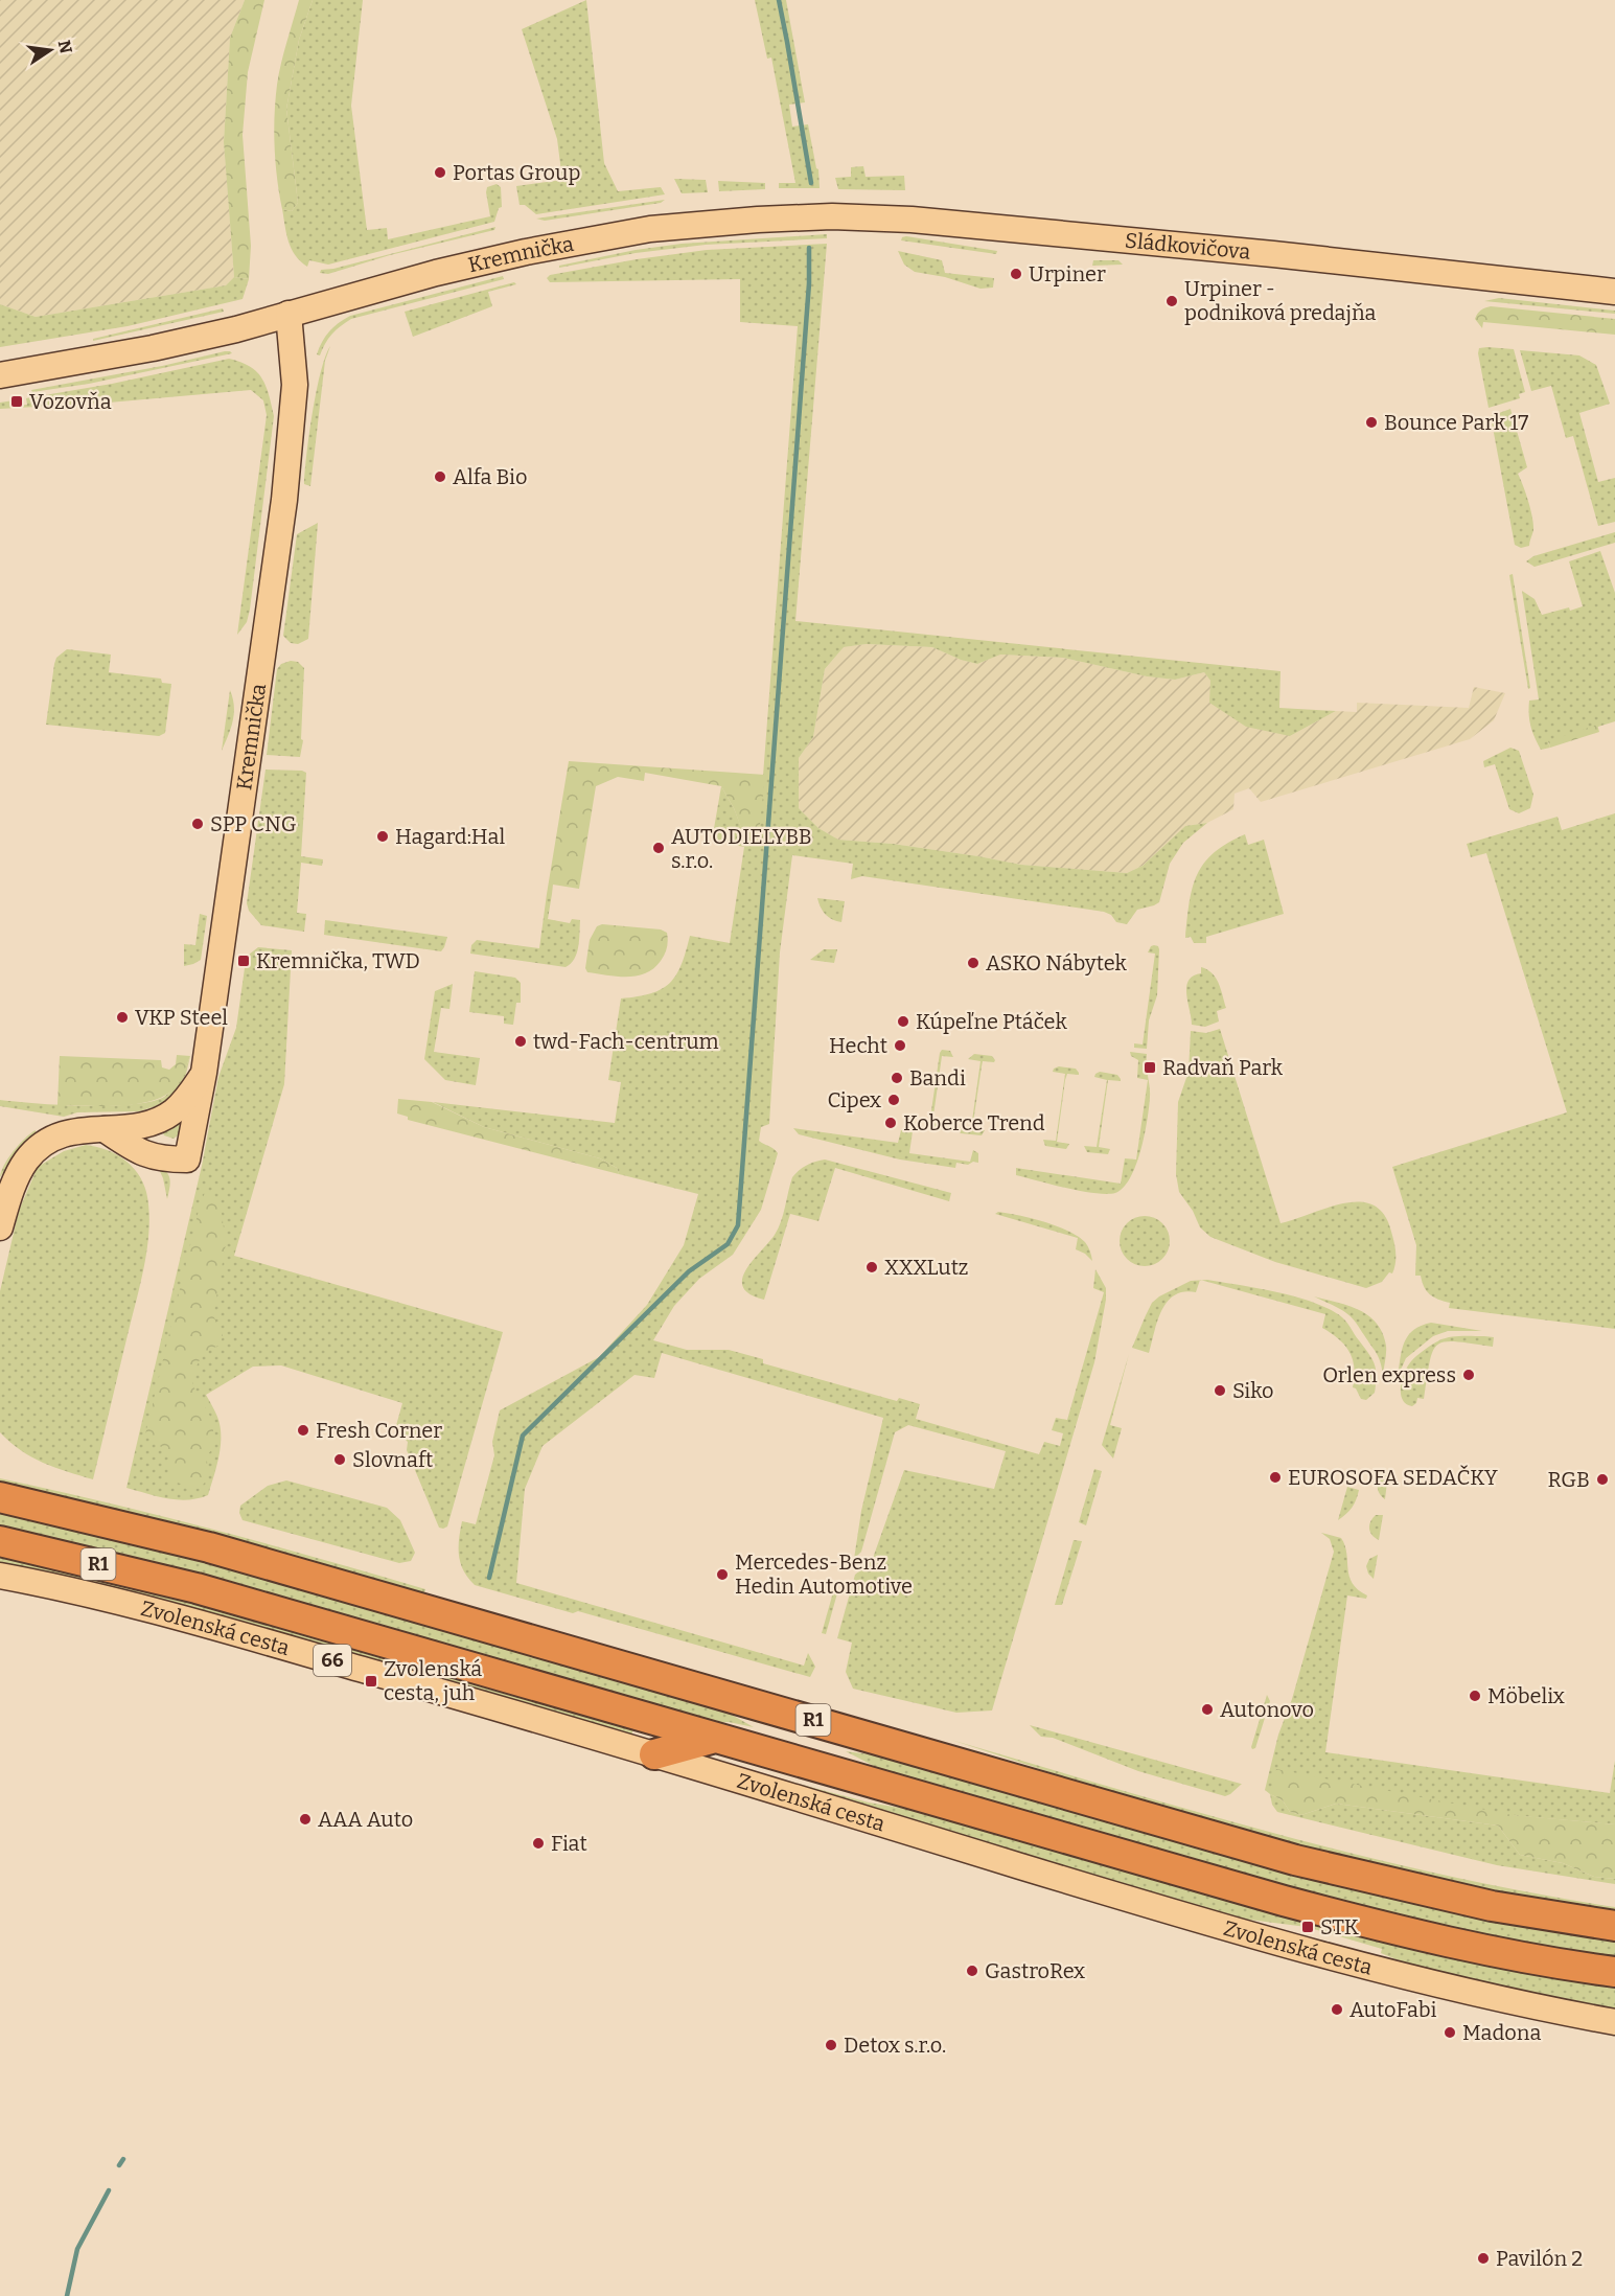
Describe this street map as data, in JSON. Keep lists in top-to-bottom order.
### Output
{
  "streets": {
    "highway": ["R1"],
    "main road": [
      "Sládkovičova",
      "Kremnička",
      "Zvolenská cesta",
      "66"
    ]
  },
  "crossings": [
    ["Sládkovičova", "Kremnička"]
  ],
  "places": {
    "other": [
      "Portas Group",
      "Urpiner",
      "Urpiner - podniková predajňa",
      "Bounce Park 17",
      "Alfa Bio",
      "SPP CNG",
      "Hagard:Hal",
      "AUTODIELYBB s.r.o.",
      "ASKO Nábytek",
      "VKP Steel",
      "Kúpeľne Ptáček",
      "twd-Fach-centrum",
      "Hecht",
      "Bandi",
      "Cipex",
      "Koberce Trend",
      "XXXLutz",
      "Orlen express",
      "Siko",
      "Fresh Corner",
      "Slovnaft",
      "EUROSOFA SEDAČKY",
      "RGB",
      "Mercedes-Benz Hedin Automotive",
      "Möbelix",
      "Autonovo",
      "AAA Auto",
      "Fiat",
      "GastroRex",
      "AutoFabi",
      "Madona",
      "Detox s.r.o.",
      "Pavilón 2"
    ],
    "transit": [
      "Vozovňa",
      "Kremnička, TWD",
      "Radvaň Park",
      "Zvolenská cesta, juh",
      "STK"
    ]
  },
  "north": "right"
}
